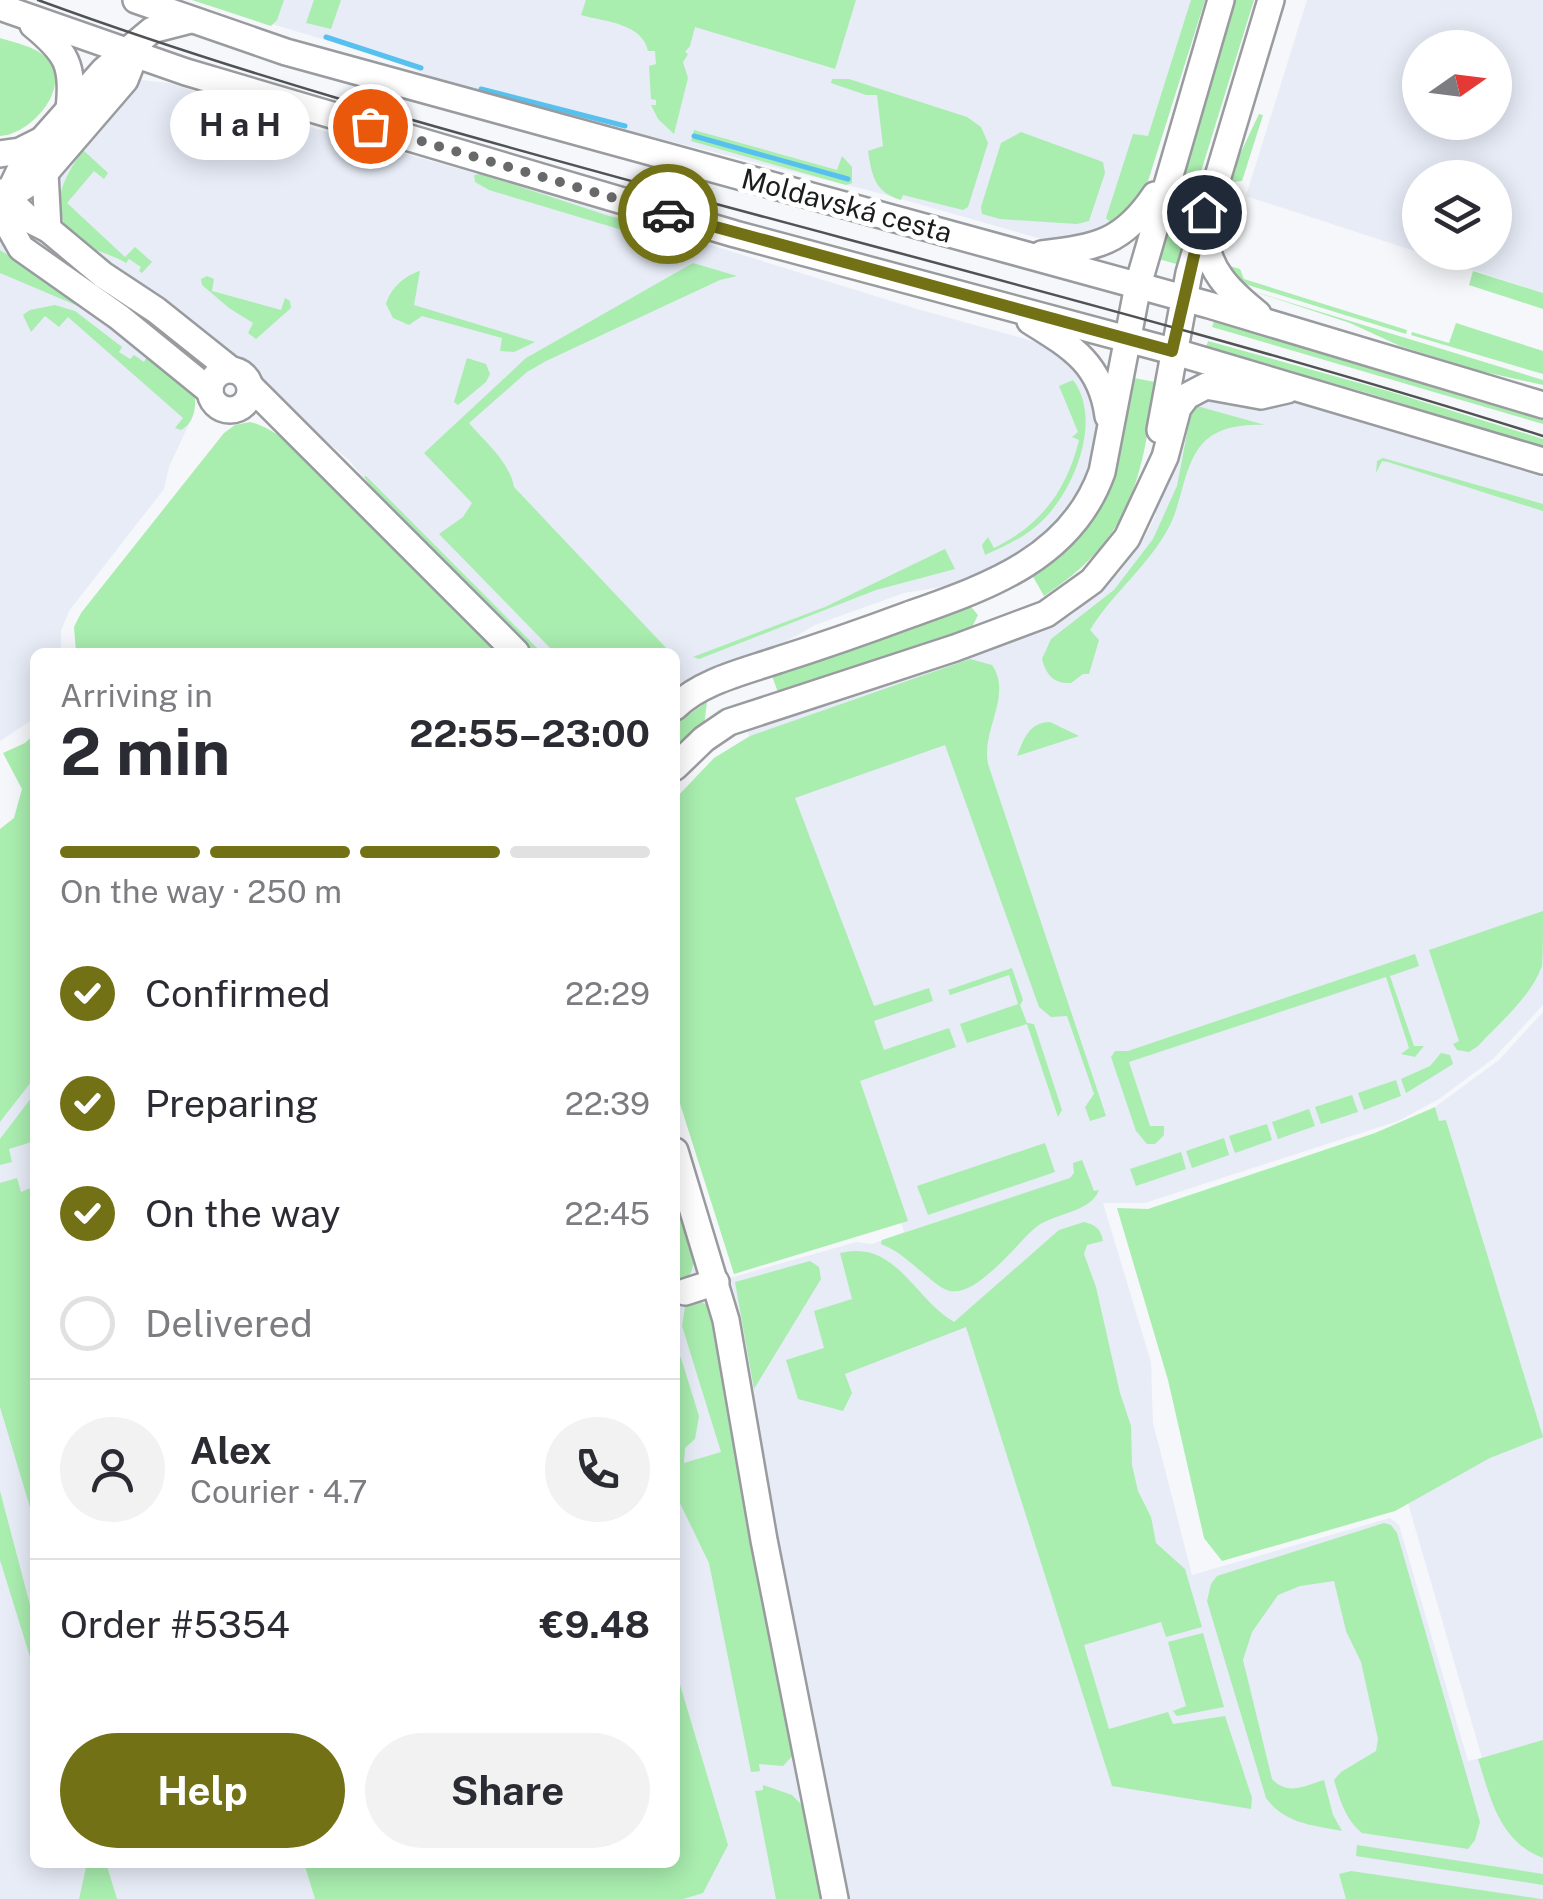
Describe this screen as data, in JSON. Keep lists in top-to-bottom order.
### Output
{
  "streets": {
    "street": ["Moldavská cesta"]
  },
  "places": ["H a H"],
  "north": "right",
  "page": {
    "bubble": "H a H",
    "heading": ["2 min", "Arriving in", "22:55–23:00"],
    "panel": [
      "Alex",
      "Courier · 4.7",
      "Order #5354",
      "€9.48"
    ],
    "bar": "On the way · 250 m",
    "list": [
      ["Confirmed", "22:29"],
      ["Preparing", "22:39"],
      ["On the way", "22:45"],
      "Delivered"
    ],
    "buttons": ["Help", "Share"]
  }
}
